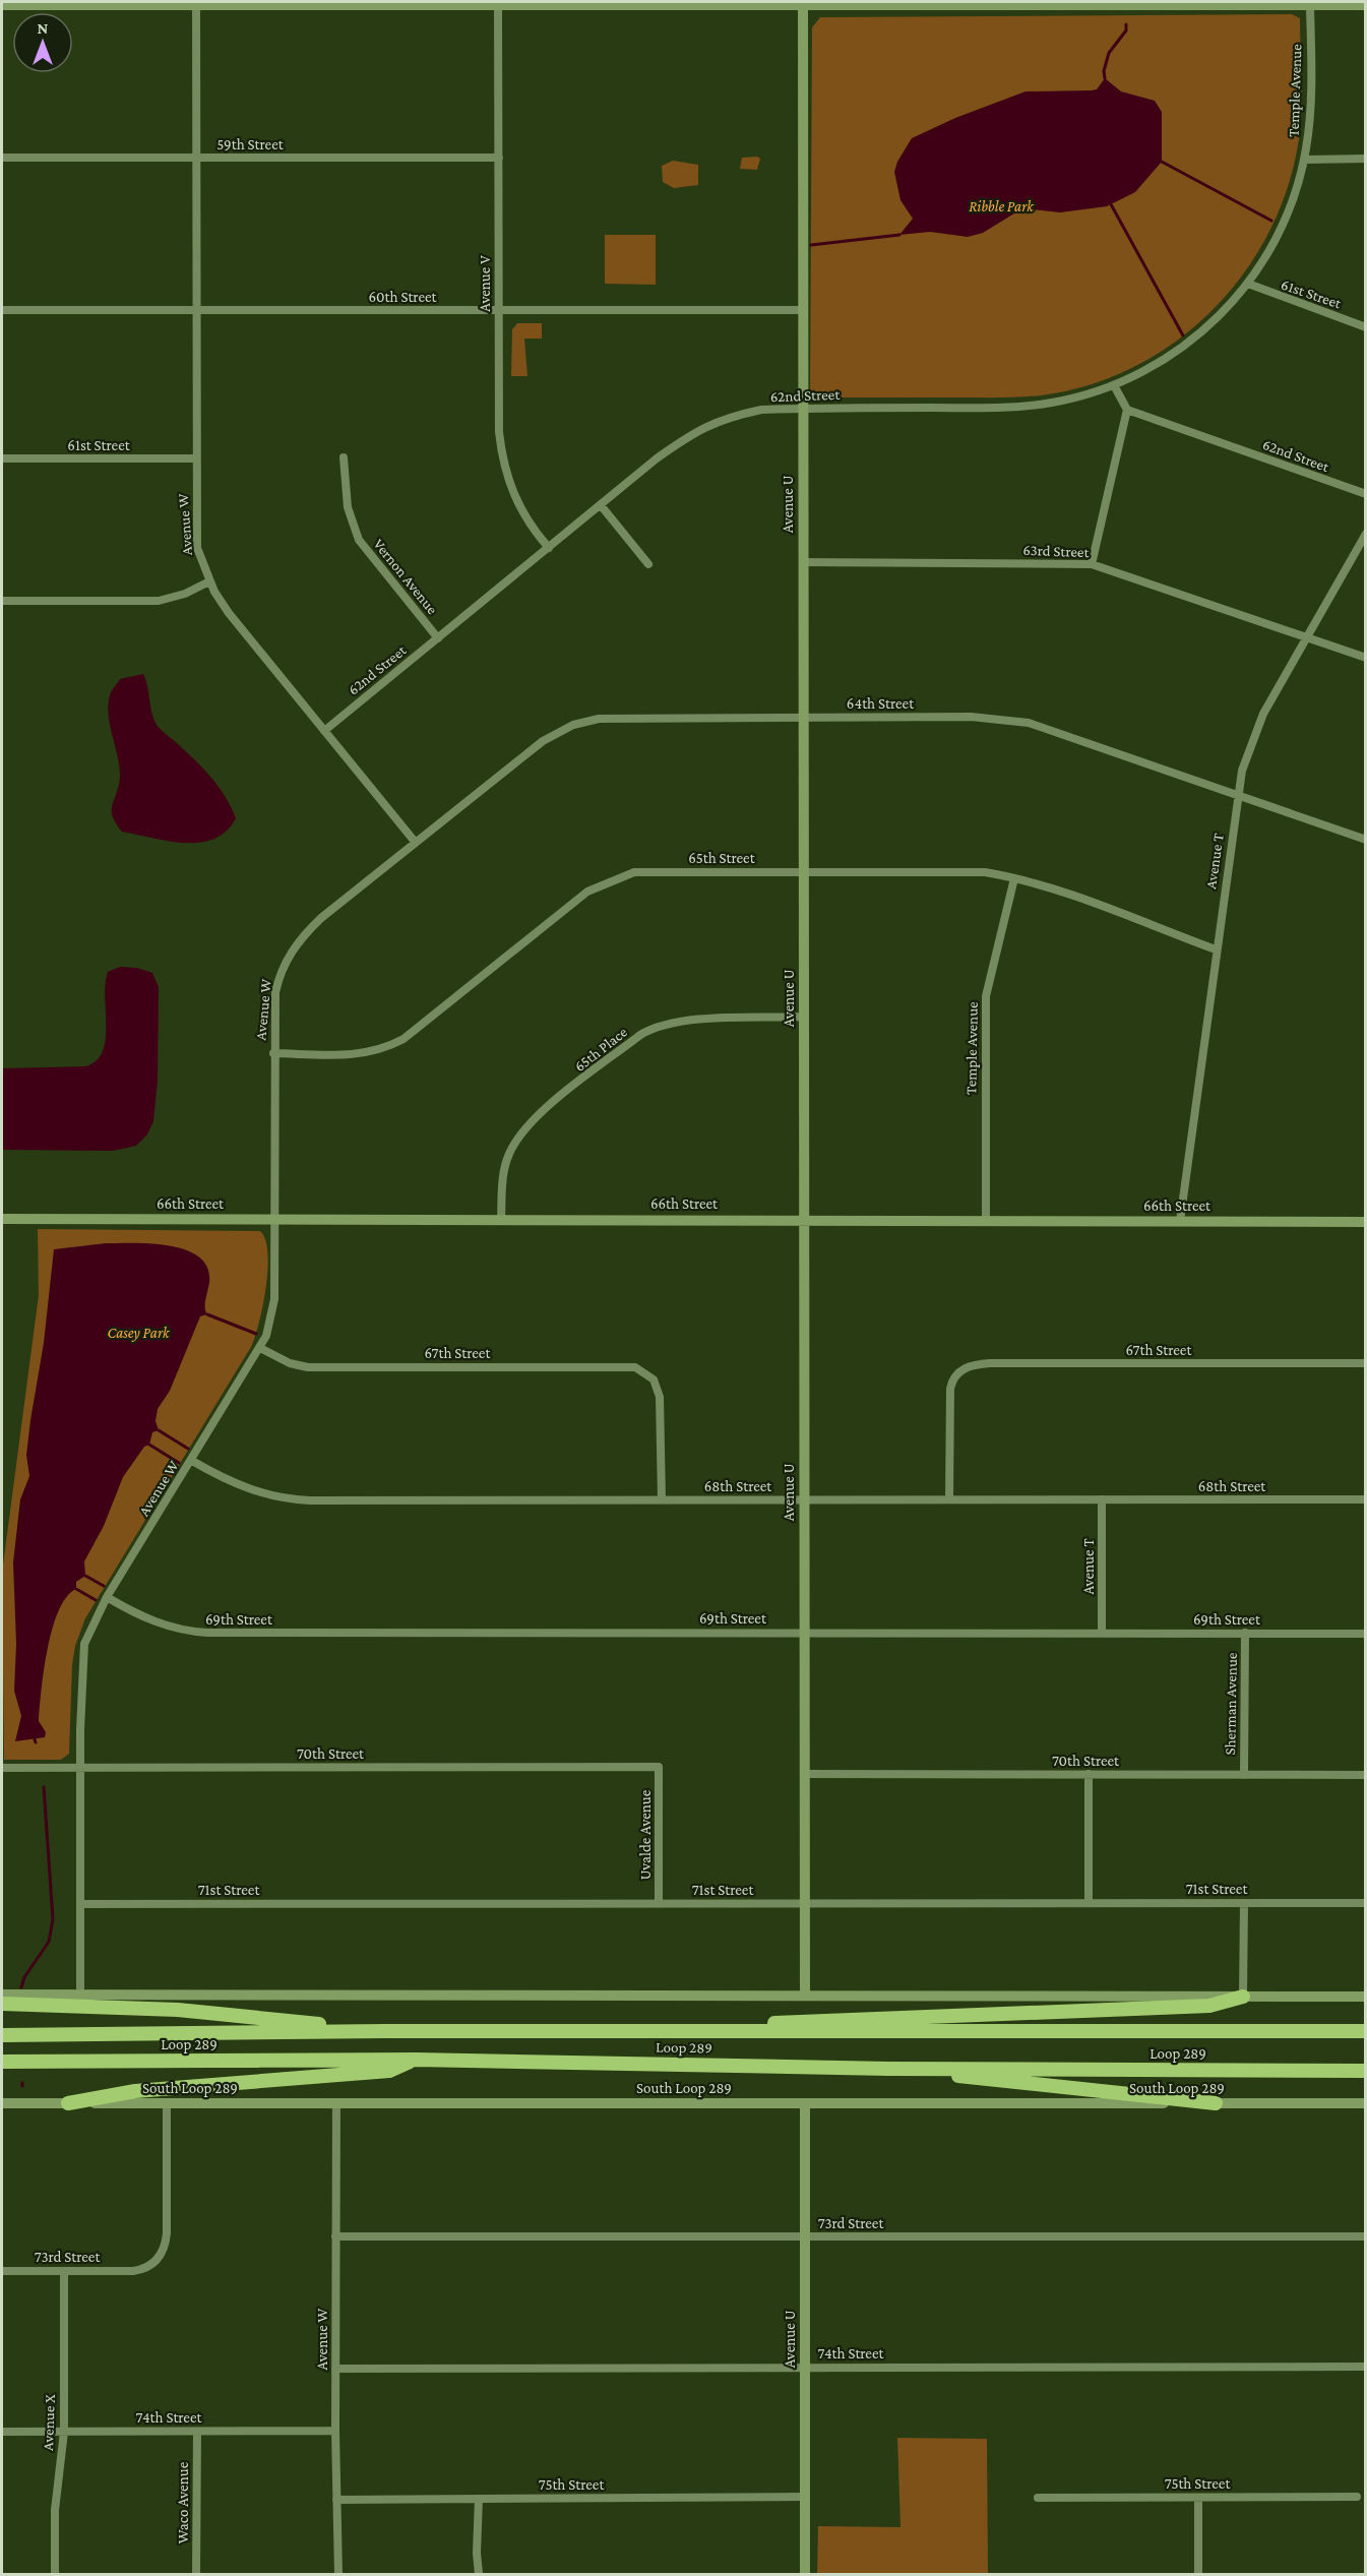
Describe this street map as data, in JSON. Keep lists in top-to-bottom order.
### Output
{
  "streets": {
    "highway": ["Loop 289"],
    "street": [
      "Temple Avenue",
      "59th Street",
      "Avenue V",
      "61st Street",
      "60th Street",
      "62nd Street",
      "Avenue U",
      "Avenue W",
      "63rd Street",
      "Vernon Avenue",
      "64th Street",
      "65th Street",
      "Avenue T",
      "65th Place",
      "66th Street",
      "67th Street",
      "68th Street",
      "69th Street",
      "Sherman Avenue",
      "70th Street",
      "Uvalde Avenue",
      "71st Street",
      "South Loop 289",
      "73rd Street",
      "74th Street",
      "Avenue X",
      "75th Street",
      "Waco Avenue"
    ]
  },
  "crossings": [
    ["Temple Avenue", "61st Street"],
    ["Temple Avenue", "62nd Street"],
    ["Temple Avenue", "65th Street"],
    ["Temple Avenue", "66th Street"],
    ["59th Street", "Avenue V"],
    ["59th Street", "Avenue W"],
    ["Avenue V", "60th Street"],
    ["Avenue V", "62nd Street"],
    ["61st Street", "Avenue W"],
    ["60th Street", "Avenue U"],
    ["60th Street", "Avenue W"],
    ["62nd Street", "Avenue U"],
    ["62nd Street", "Avenue W"],
    ["62nd Street", "Vernon Avenue"],
    ["Avenue U", "63rd Street"],
    ["Avenue U", "64th Street"],
    ["Avenue U", "65th Street"],
    ["Avenue U", "65th Place"],
    ["Avenue U", "66th Street"],
    ["Avenue U", "68th Street"],
    ["Avenue U", "69th Street"],
    ["Avenue U", "70th Street"],
    ["Avenue U", "71st Street"],
    ["Avenue U", "South Loop 289"],
    ["Avenue U", "73rd Street"],
    ["Avenue U", "74th Street"],
    ["Avenue U", "75th Street"],
    ["Avenue W", "64th Street"],
    ["Avenue W", "65th Street"],
    ["Avenue W", "66th Street"],
    ["Avenue W", "67th Street"],
    ["Avenue W", "68th Street"],
    ["Avenue W", "69th Street"],
    ["Avenue W", "70th Street"],
    ["Avenue W", "71st Street"],
    ["Avenue W", "South Loop 289"],
    ["Avenue W", "73rd Street"],
    ["Avenue W", "74th Street"],
    ["Avenue W", "75th Street"],
    ["63rd Street", "Avenue T"],
    ["64th Street", "Avenue T"],
    ["65th Street", "Avenue T"],
    ["Avenue T", "66th Street"],
    ["Avenue T", "68th Street"],
    ["Avenue T", "69th Street"],
    ["65th Place", "66th Street"],
    ["67th Street", "68th Street"],
    ["69th Street", "Sherman Avenue"],
    ["Sherman Avenue", "70th Street"],
    ["70th Street", "Uvalde Avenue"],
    ["Uvalde Avenue", "71st Street"],
    ["South Loop 289", "73rd Street"],
    ["73rd Street", "Avenue X"],
    ["74th Street", "Avenue X"],
    ["74th Street", "Waco Avenue"]
  ],
  "parks": ["Ribble Park", "Casey Park"],
  "north": "top"
}
